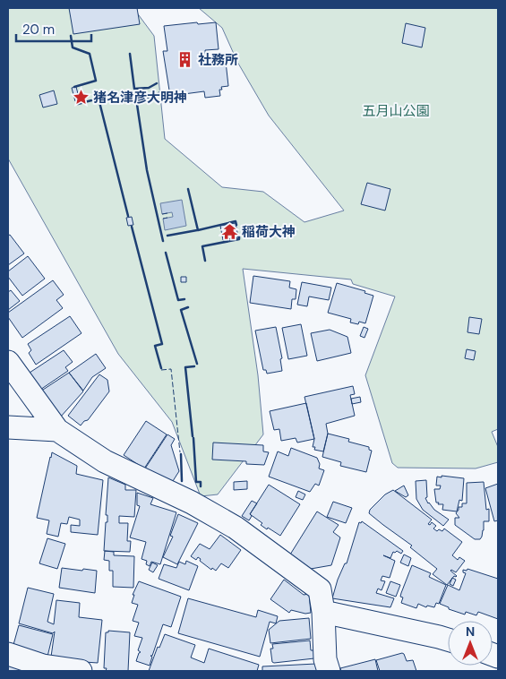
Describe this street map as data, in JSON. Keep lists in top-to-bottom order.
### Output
{
  "parks": ["五月山公園"],
  "places": {
    "building": ["社務所"],
    "place": ["猪名津彦大明神"],
    "temple": ["稲荷大神"]
  },
  "scale_bar": "20 m",
  "north": "top"
}
